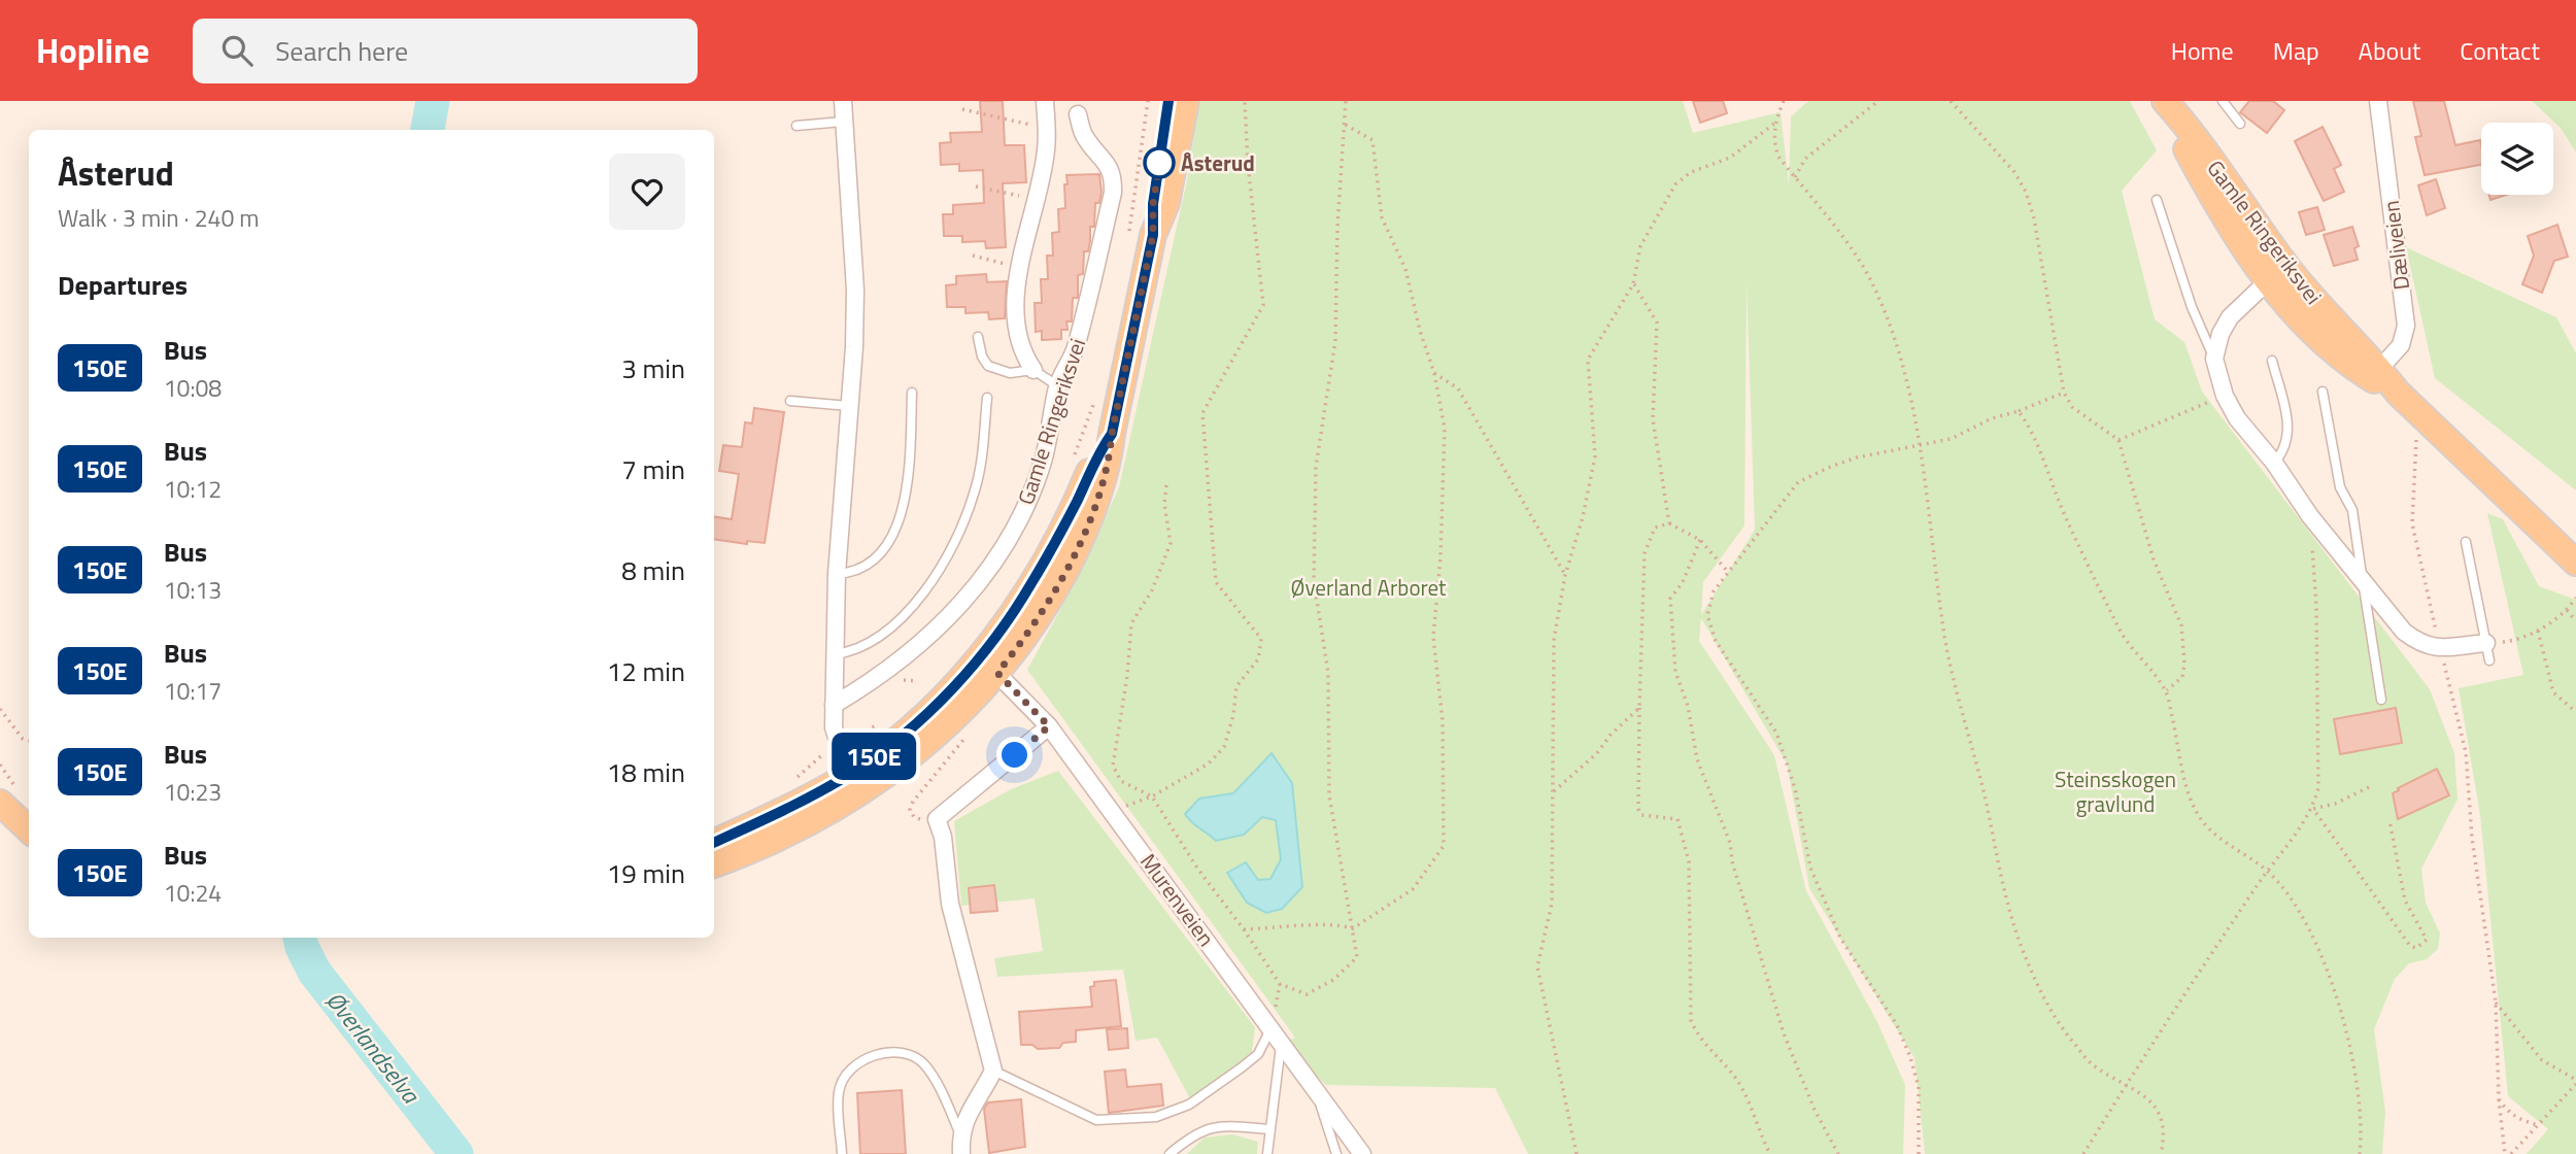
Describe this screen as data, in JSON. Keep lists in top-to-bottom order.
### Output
{
  "streets": {
    "main road": ["Gamle Ringeriksvei"],
    "street": ["Dæliveien", "Murenveien"]
  },
  "crossings": [
    ["Gamle Ringeriksvei", "Dæliveien"]
  ],
  "water": ["Øverlandselva"],
  "parks": ["Øverland Arboret", "Steinsskogen gravlund"],
  "places": ["Åsterud"],
  "lines": ["bus line 150E"],
  "page": {
    "header": "Hopline",
    "search": "Search here",
    "nav": [
      "Home",
      "Map",
      "About",
      "Contact"
    ],
    "on_map": "150E",
    "heading": [
      ["Åsterud", "Walk · 3 min · 240 m"],
      "Departures"
    ],
    "list": [
      {
        "mark": "150E",
        "name": "Bus",
        "note": "10:08",
        "value": "3 min"
      },
      {
        "mark": "150E",
        "name": "Bus",
        "note": "10:12",
        "value": "7 min"
      },
      {
        "mark": "150E",
        "name": "Bus",
        "note": "10:13",
        "value": "8 min"
      },
      {
        "mark": "150E",
        "name": "Bus",
        "note": "10:17",
        "value": "12 min"
      },
      {
        "mark": "150E",
        "name": "Bus",
        "note": "10:23",
        "value": "18 min"
      },
      {
        "mark": "150E",
        "name": "Bus",
        "note": "10:24",
        "value": "19 min"
      }
    ]
  }
}
